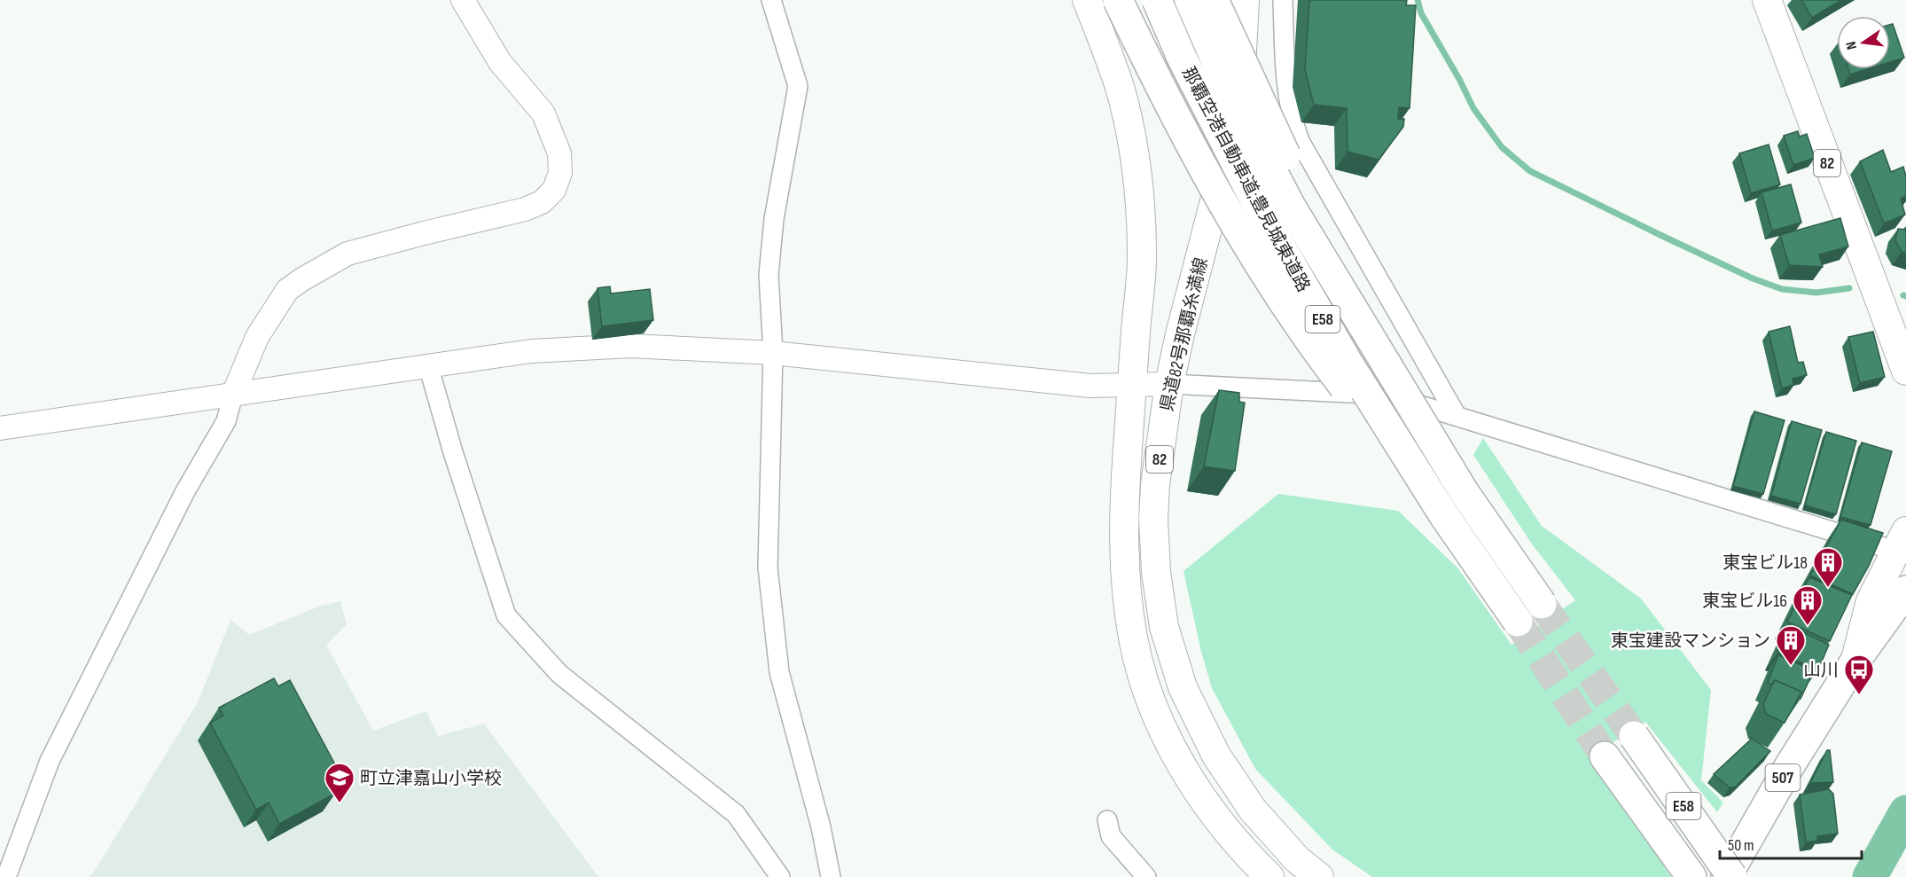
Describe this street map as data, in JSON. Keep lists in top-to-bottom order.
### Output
{
  "streets": {
    "highway": ["那覇空港自動車道;豊見城東道路", "E58", "507"],
    "main road": ["82", "県道82号那覇糸満線"]
  },
  "places": {
    "building": ["東宝ビル18", "東宝ビル16", "東宝建設マンション"],
    "bus stop": ["山川"],
    "school or university": ["町立津嘉山小学校"]
  },
  "scale_bar": "50 m",
  "north": "left"
}
